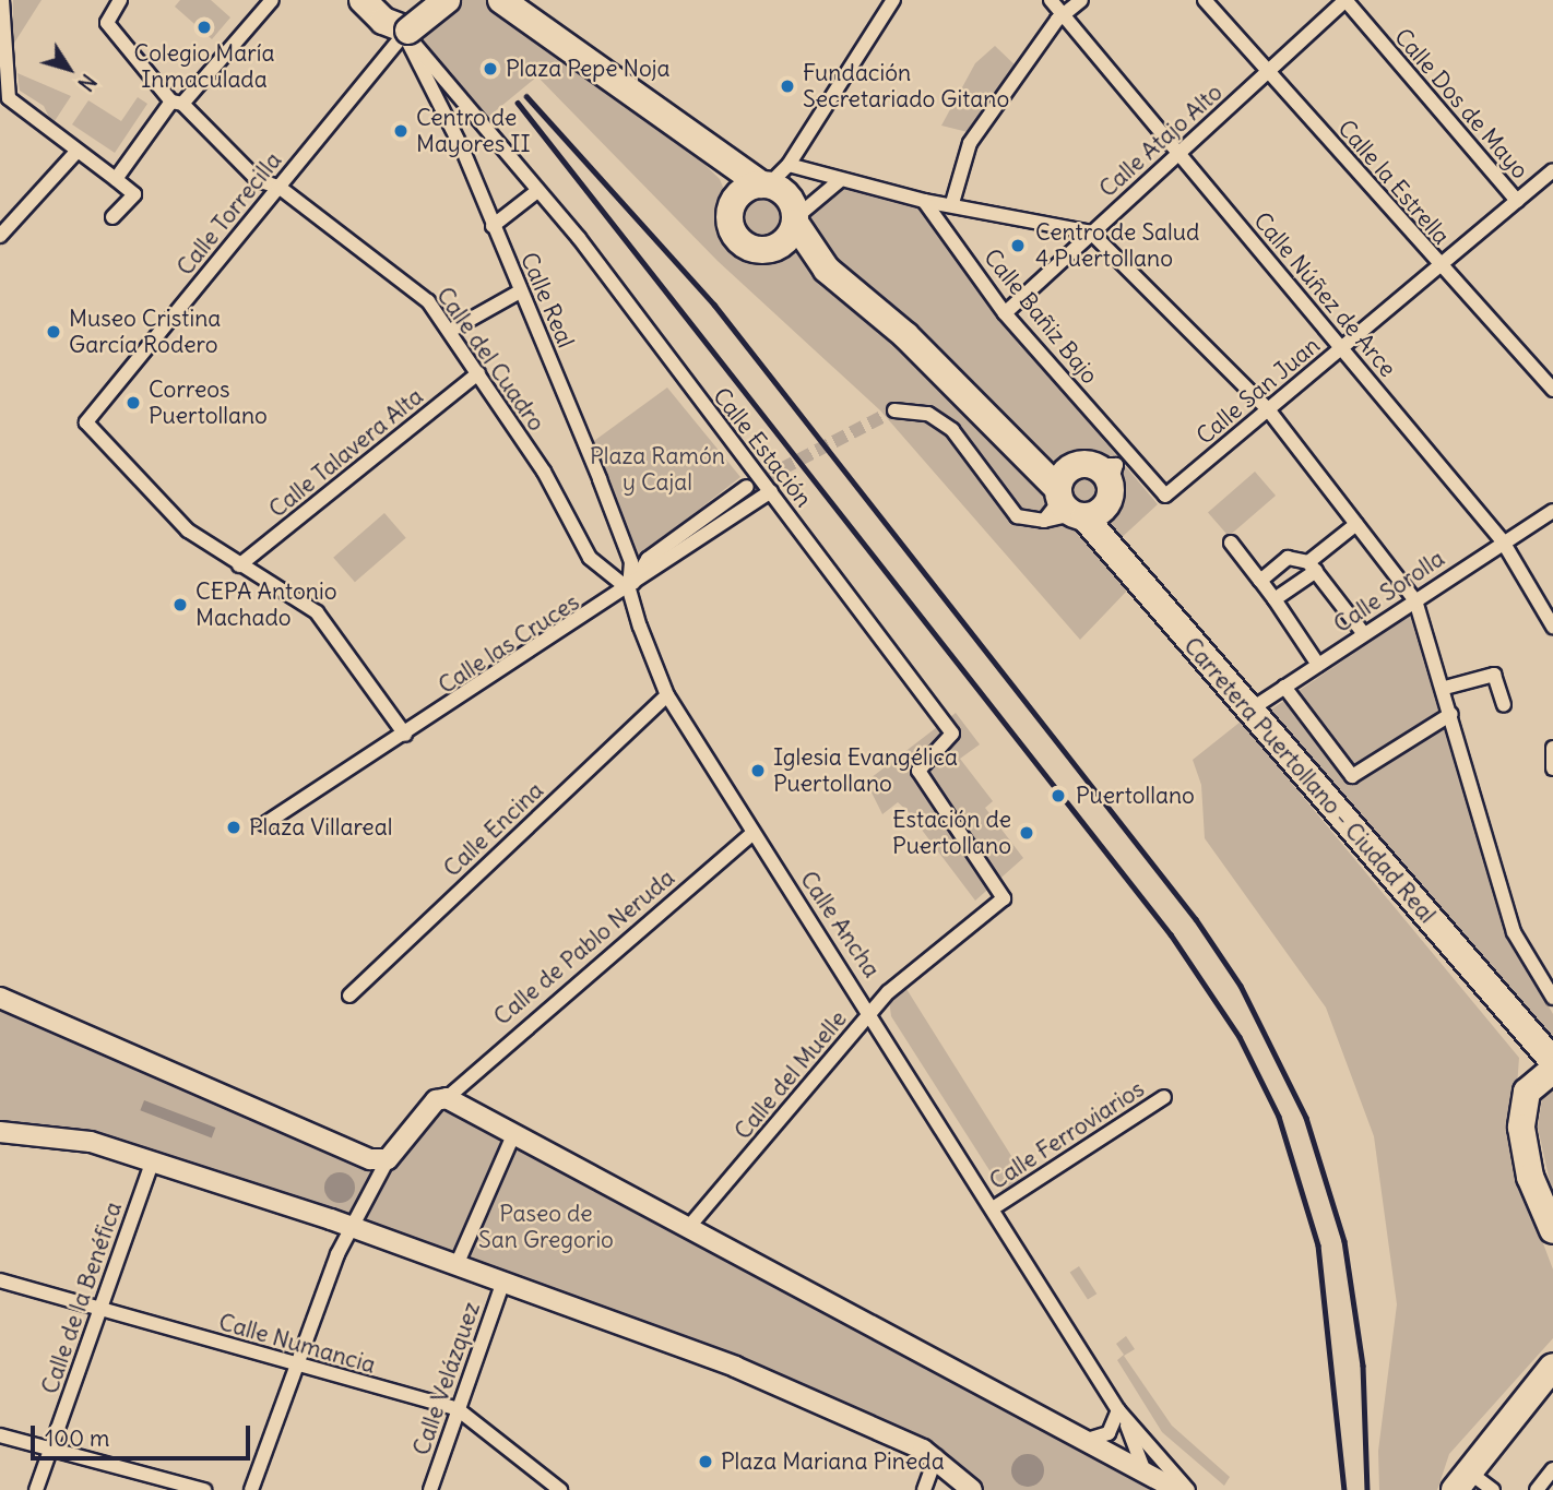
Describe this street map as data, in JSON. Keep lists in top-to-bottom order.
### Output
{
  "streets": {
    "highway": ["Carretera Puertollano - Ciudad Real"],
    "street": [
      "Calle Dos de Mayo",
      "Calle Atajo Alto",
      "Calle la Estrella",
      "Calle Torrecilla",
      "Calle Núñez de Arce",
      "Calle Real",
      "Calle Bañiz Bajo",
      "Calle del Cuadro",
      "Calle San Juan",
      "Calle Estación",
      "Calle Talavera Alta",
      "Calle Sorolla",
      "Calle las Cruces",
      "Calle Encina",
      "Calle Ancha",
      "Calle de Pablo Neruda",
      "Calle del Muelle",
      "Calle Ferroviarios",
      "Calle de la Benéfica",
      "Calle Numancia",
      "Calle Velázquez"
    ]
  },
  "crossings": [
    ["Calle Dos de Mayo", "Calle Atajo Alto"],
    ["Calle Dos de Mayo", "Calle San Juan"],
    ["Calle Atajo Alto", "Calle la Estrella"],
    ["Calle Atajo Alto", "Calle Núñez de Arce"],
    ["Calle Atajo Alto", "Calle Bañiz Bajo"],
    ["Calle la Estrella", "Calle San Juan"],
    ["Calle Torrecilla", "Calle Real"],
    ["Calle Torrecilla", "Calle del Cuadro"],
    ["Calle Torrecilla", "Calle Estación"],
    ["Calle Torrecilla", "Calle Talavera Alta"],
    ["Calle Núñez de Arce", "Calle San Juan"],
    ["Calle Núñez de Arce", "Calle Sorolla"],
    ["Calle Real", "Calle del Cuadro"],
    ["Calle Real", "Calle Estación"],
    ["Calle Real", "Calle las Cruces"],
    ["Calle Real", "Calle Ancha"],
    ["Calle Bañiz Bajo", "Calle San Juan"],
    ["Calle del Cuadro", "Calle Talavera Alta"],
    ["Calle del Cuadro", "Calle las Cruces"],
    ["Calle del Cuadro", "Calle Ancha"],
    ["Calle Estación", "Calle las Cruces"],
    ["Calle Estación", "Calle del Muelle"],
    ["Calle Sorolla", "Carretera Puertollano - Ciudad Real"],
    ["Calle las Cruces", "Calle Ancha"],
    ["Calle Encina", "Calle Ancha"],
    ["Calle Ancha", "Calle de Pablo Neruda"],
    ["Calle Ancha", "Calle del Muelle"],
    ["Calle Ancha", "Calle Ferroviarios"],
    ["Calle de la Benéfica", "Calle Numancia"],
    ["Calle Numancia", "Calle Velázquez"]
  ],
  "parks": ["Plaza Ramón y Cajal", "Paseo de San Gregorio"],
  "places": [
    "Colegio María Inmaculada",
    "Plaza Pepe Noja",
    "Fundación Secretariado Gitano",
    "Centro de Mayores II",
    "Centro de Salud 4 Puertollano",
    "Museo Cristina García Rodero",
    "Correos Puertollano",
    "CEPA Antonio Machado",
    "Iglesia Evangélica Puertollano",
    "Puertollano",
    "Plaza Villareal",
    "Estación de Puertollano",
    "Plaza Mariana Pineda"
  ],
  "scale_bar": "100 m",
  "north": "bottom right"
}
